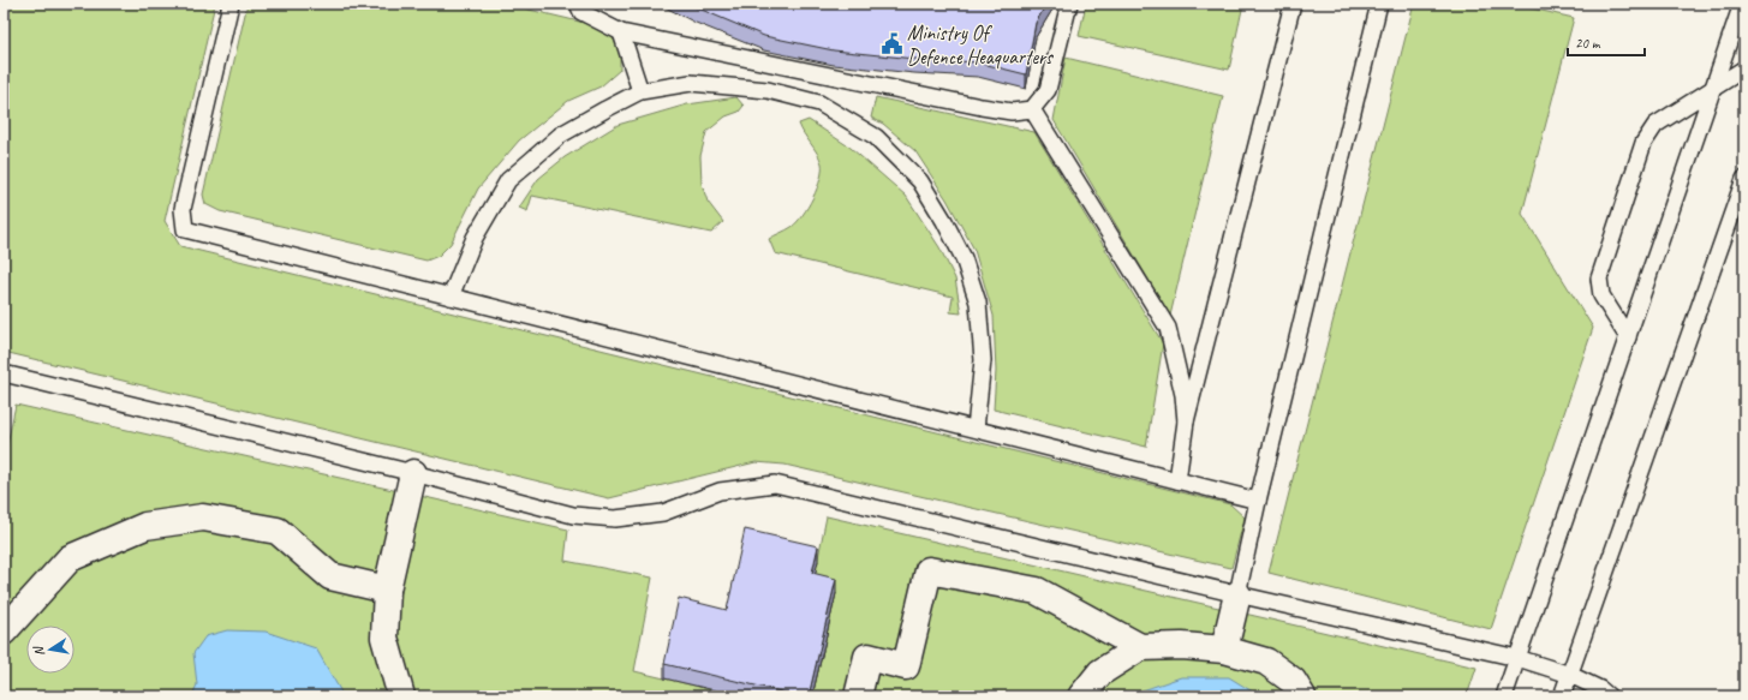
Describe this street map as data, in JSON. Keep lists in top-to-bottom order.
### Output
{
  "places": {
    "public building": ["Ministry Of Defence Heaquarters"]
  },
  "scale_bar": "20 m",
  "north": "left"
}
